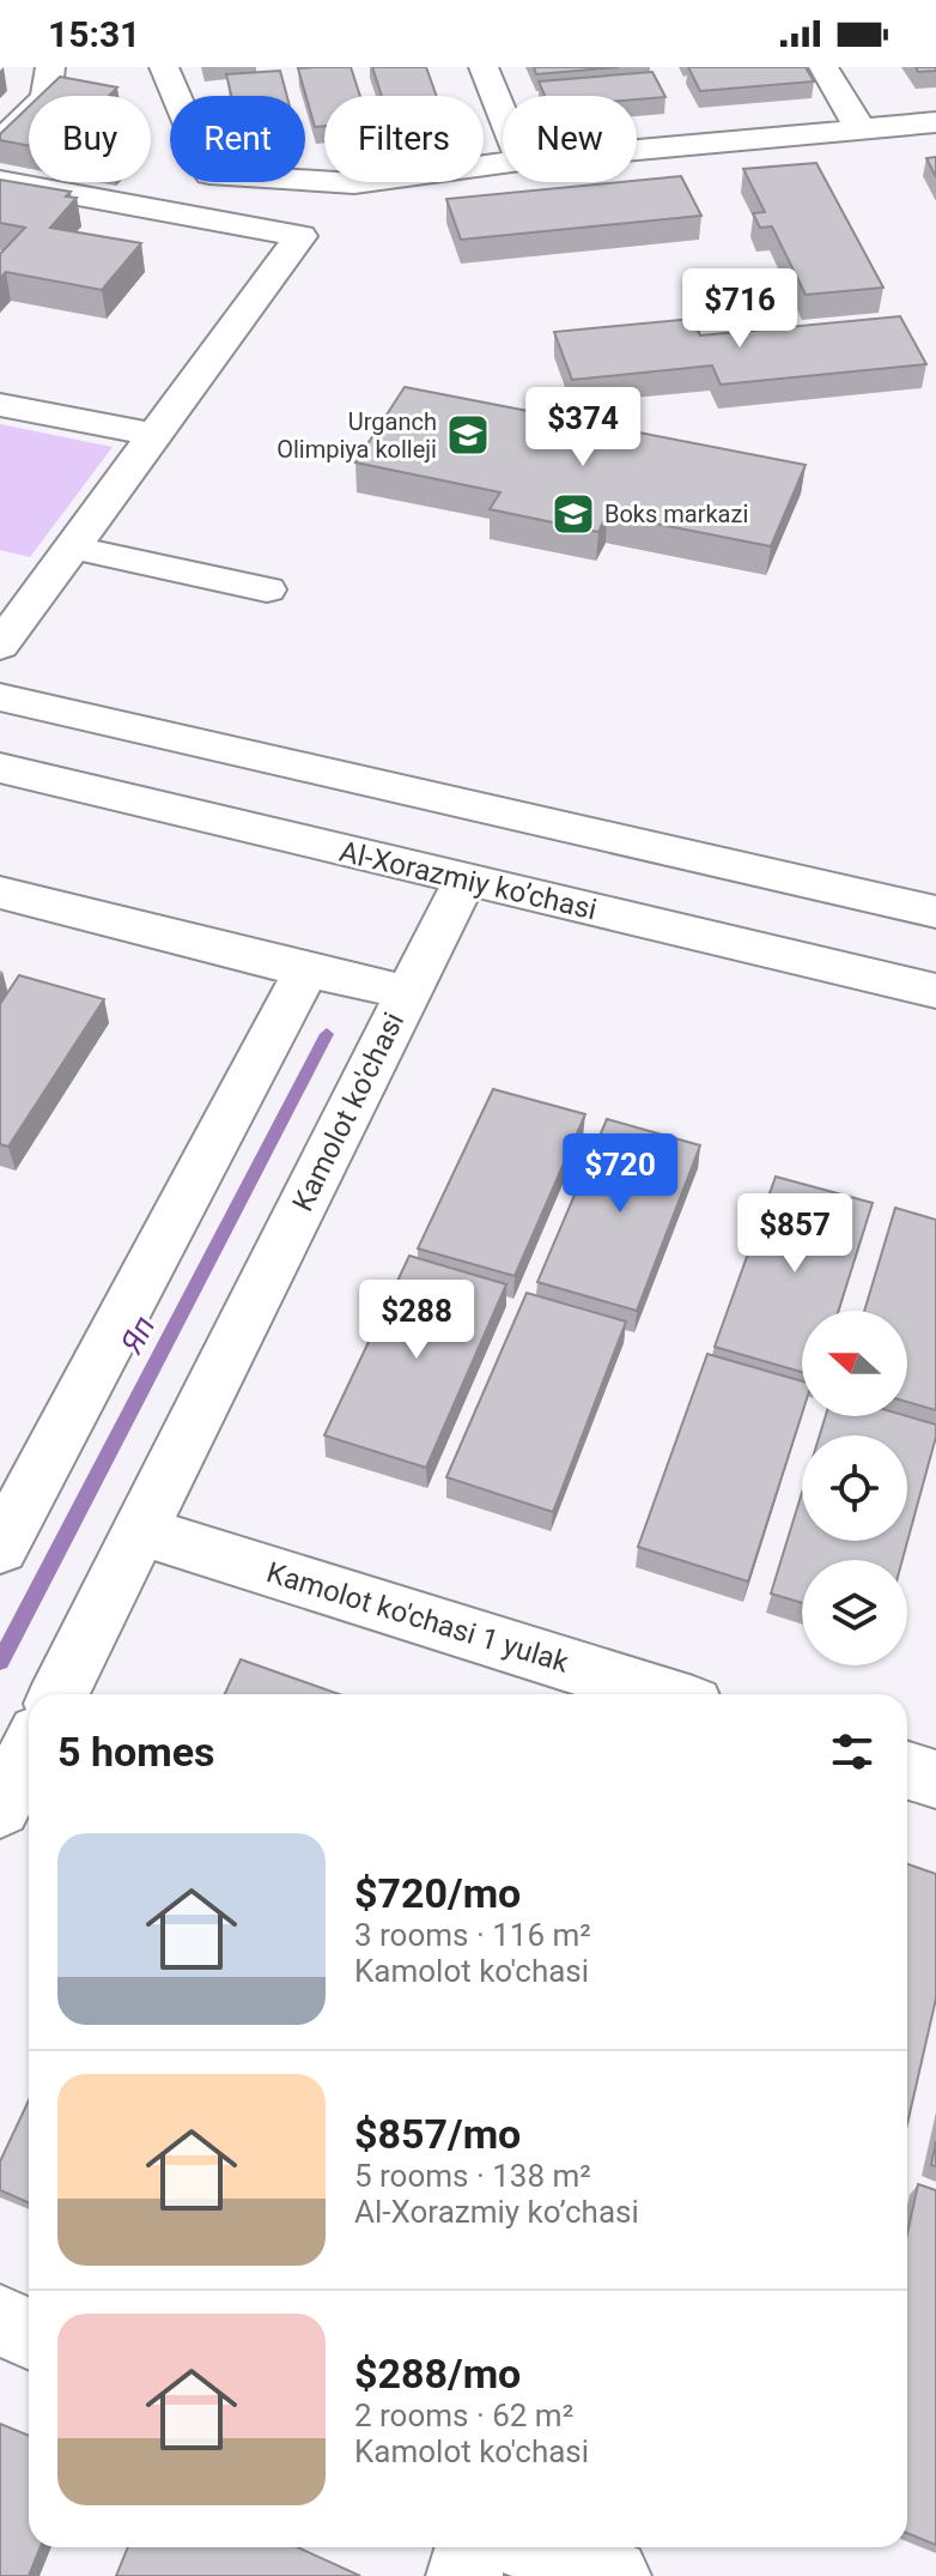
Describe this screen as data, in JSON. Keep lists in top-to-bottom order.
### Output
{
  "streets": {
    "street": ["Al-Xorazmiy ko’chasi", "Kamolot ko'chasi", "Kamolot ko'chasi 1 yulak"]
  },
  "crossings": [
    ["Kamolot ko'chasi", "Kamolot ko'chasi 1 yulak"]
  ],
  "water": ["Яп"],
  "places": {
    "school or university": ["Urganch Olimpiya kolleji", "Boks markazi"]
  },
  "north": "left",
  "page": {
    "status": "15:31",
    "chip": [
      "Buy",
      "Rent",
      "Filters",
      "New"
    ],
    "price": [
      "$716",
      "$374",
      "$720",
      "$857",
      "$288"
    ],
    "heading": "5 homes",
    "list": [
      {
        "name": "$720/mo",
        "note": "3 rooms · 116 m² · Kamolot ko'chasi"
      },
      {
        "name": "$857/mo",
        "note": "5 rooms · 138 m² · Al-Xorazmiy ko’chasi"
      },
      {
        "name": "$288/mo",
        "note": "2 rooms · 62 m² · Kamolot ko'chasi"
      }
    ]
  }
}
